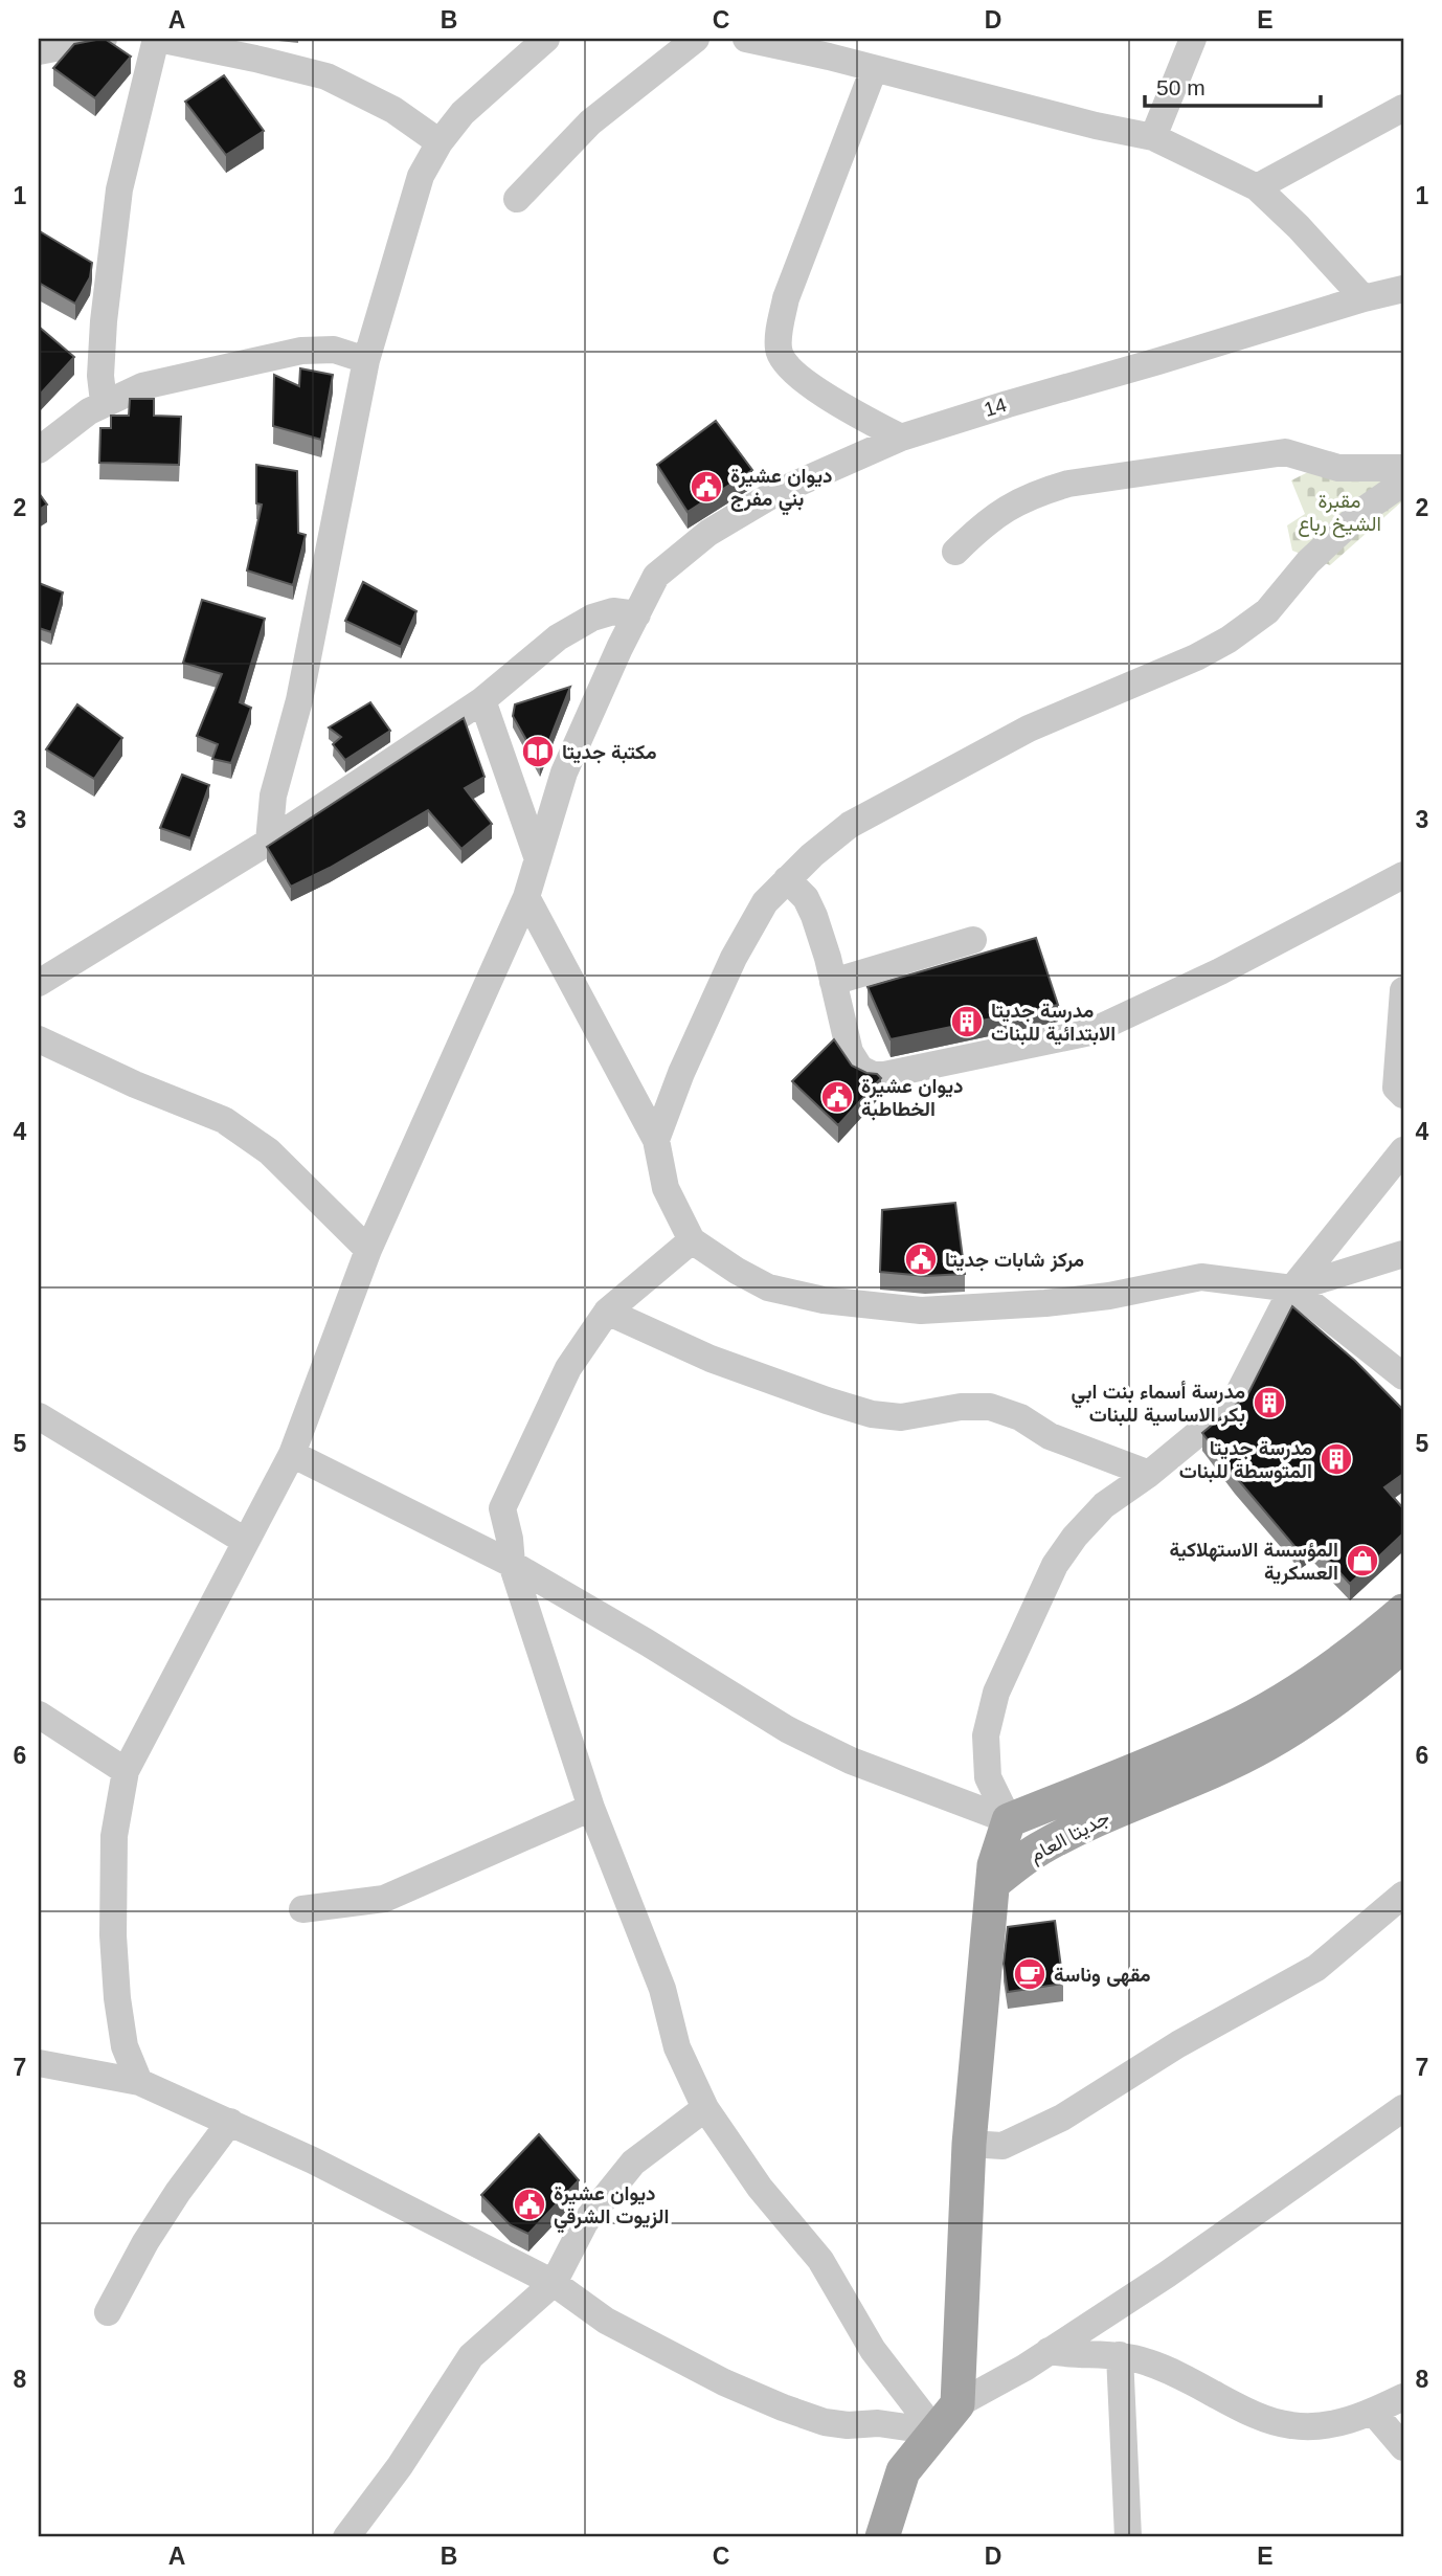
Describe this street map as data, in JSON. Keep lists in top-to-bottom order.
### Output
{
  "streets": {
    "main road": ["جديتا العام"],
    "street": ["14"]
  },
  "parks": ["مقبرة الشيخ رباع"],
  "places": {
    "public building": [
      "ديوان عشيرة بني مفرج",
      "ديوان عشيرة الخطاطبة",
      "مركز شابات جديتا",
      "ديوان عشيرة الزيوت الشرقي"
    ],
    "library": ["مكتبة جديتا"],
    "building": ["مدرسة جديتا الابتدائية للبنات", "مدرسة أسماء بنت ابي بكر الاساسية للبنات", "مدرسة جديتا المتوسطة للبنات"],
    "shop": ["المؤسسة الاستهلاكية العسكرية"],
    "cafe": ["مقهى وناسة"]
  },
  "scale_bar": "50 m",
  "grid": {
    "columns": [
      "A",
      "B",
      "C",
      "D",
      "E"
    ],
    "rows": [
      "1",
      "2",
      "3",
      "4",
      "5",
      "6",
      "7",
      "8"
    ]
  }
}
